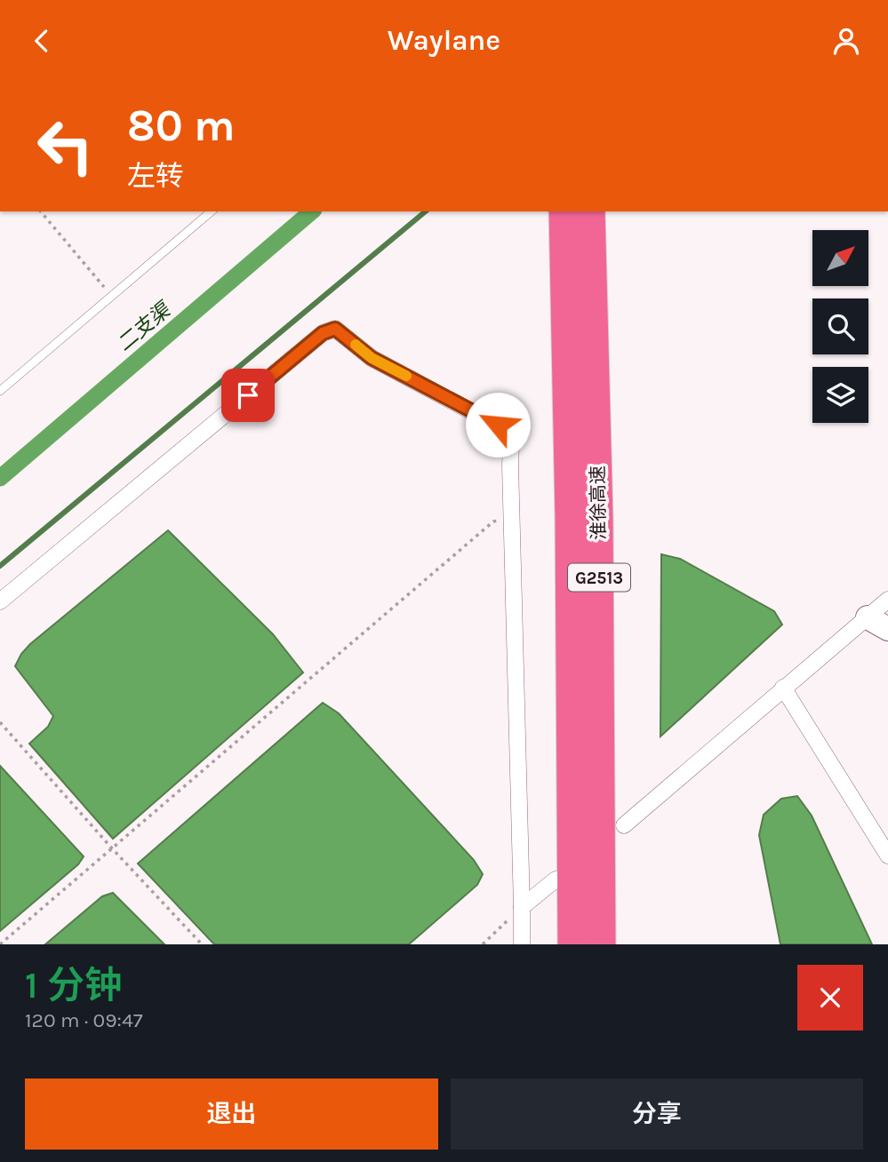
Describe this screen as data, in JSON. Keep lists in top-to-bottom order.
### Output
{
  "streets": {
    "highway": ["淮徐高速", "G2513"]
  },
  "water": ["二支渠"],
  "north": "top right",
  "page": {
    "header": "Waylane",
    "turn": ["80 m", "左转"],
    "heading": ["1 分钟", "120 m · 09:47"],
    "buttons": ["退出", "分享"]
  }
}
